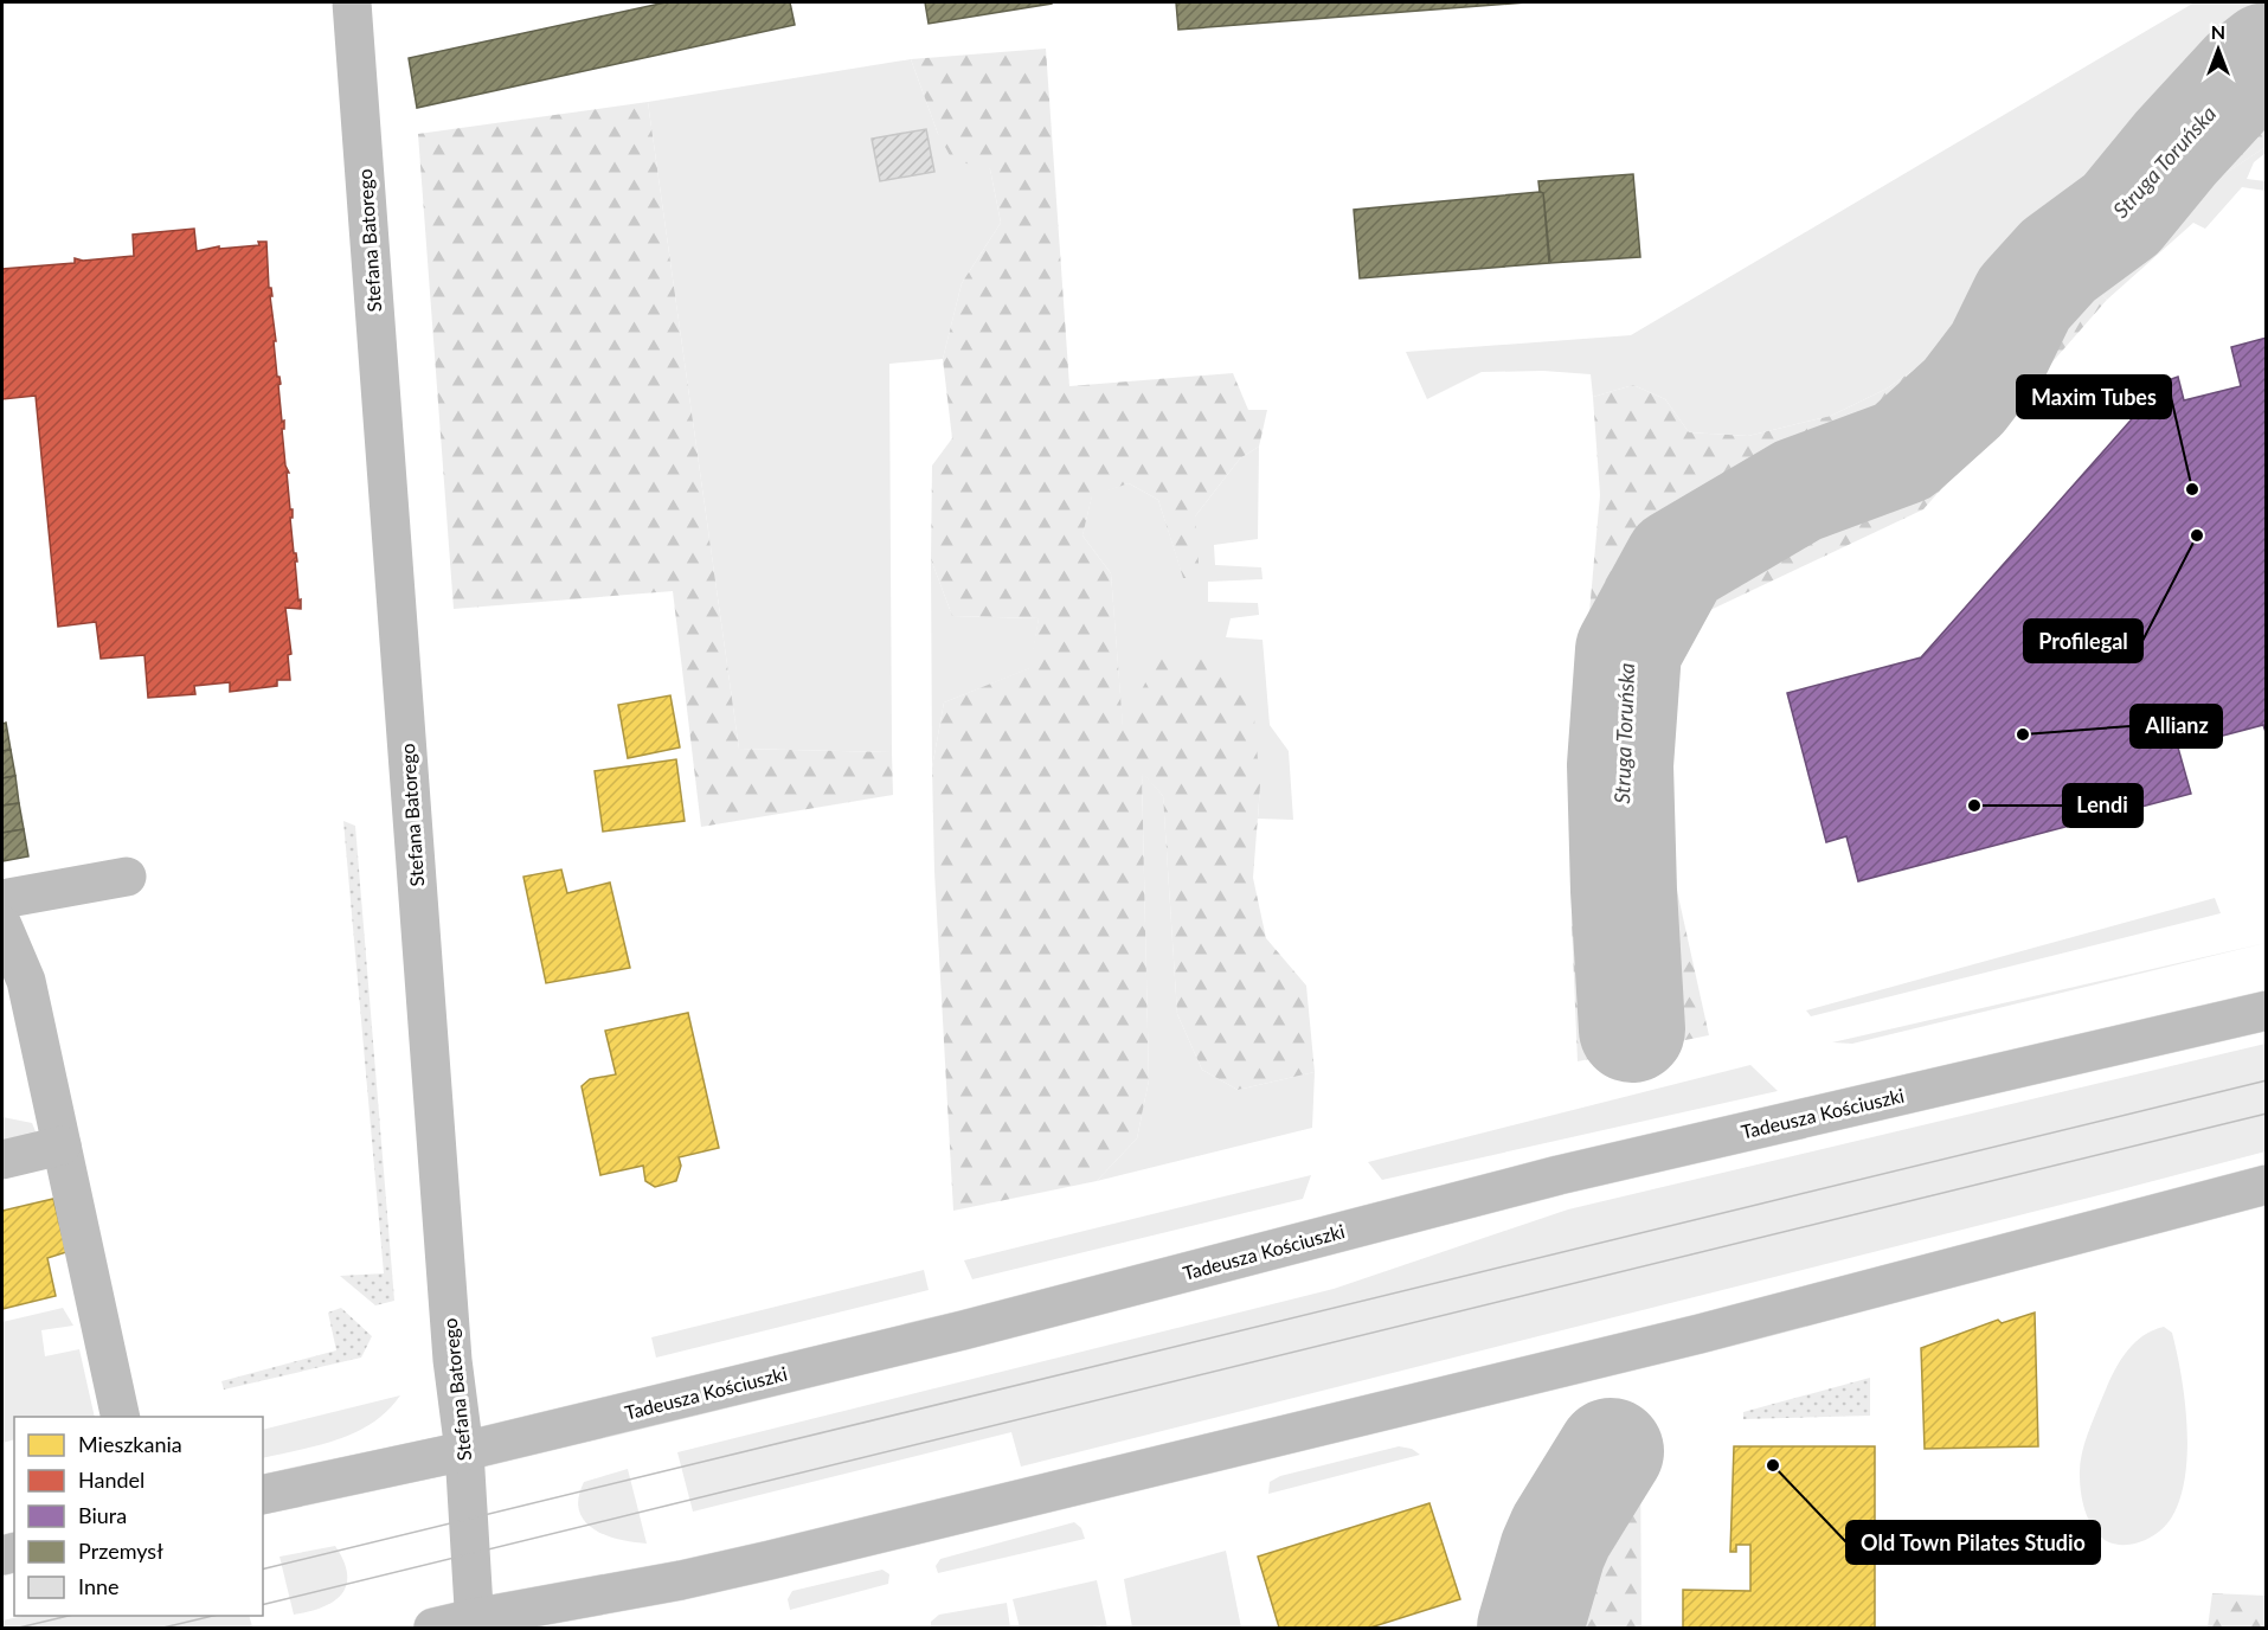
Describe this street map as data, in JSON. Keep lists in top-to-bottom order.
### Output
{
  "streets": {
    "main road": ["Stefana Batorego", "Tadeusza Kościuszki"]
  },
  "crossings": [
    ["Stefana Batorego", "Tadeusza Kościuszki"]
  ],
  "water": ["Struga Toruńska"],
  "places": [
    "Maxim Tubes",
    "Profilegal",
    "Allianz",
    "Lendi",
    "Old Town Pilates Studio"
  ],
  "legend": [
    "Mieszkania",
    "Handel",
    "Biura",
    "Przemysł",
    "Inne"
  ],
  "north": "top"
}
